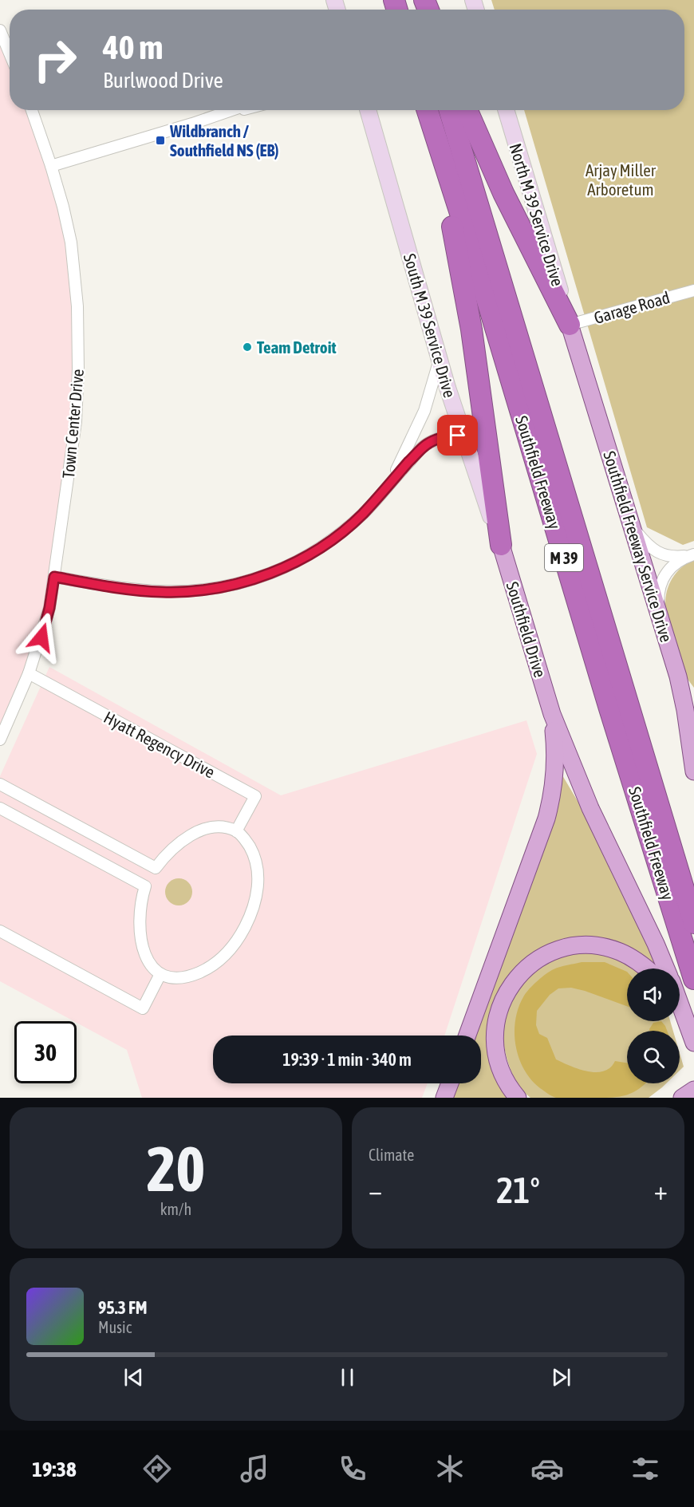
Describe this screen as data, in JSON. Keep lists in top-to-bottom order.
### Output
{
  "streets": {
    "highway": ["Southfield Freeway", "M 39"],
    "main road": [
      "North M 39 Service Drive",
      "South M 39 Service Drive",
      "Southfield Freeway Service Drive",
      "Southfield Drive"
    ],
    "street": ["Garage Road", "Town Center Drive", "Hyatt Regency Drive"]
  },
  "crossings": [
    ["North M 39 Service Drive", "Garage Road"],
    ["North M 39 Service Drive", "Southfield Freeway Service Drive"],
    ["Garage Road", "Southfield Freeway Service Drive"],
    ["South M 39 Service Drive", "Southfield Drive"],
    ["Town Center Drive", "Hyatt Regency Drive"],
    ["Southfield Freeway", "Southfield Drive"]
  ],
  "parks": ["Arjay Miller Arboretum"],
  "places": {
    "transit": ["Wildbranch / Southfield NS (EB)"],
    "other": ["Team Detroit"]
  },
  "page": {
    "turn": ["40 m", "Burlwood Drive"],
    "limit": "30",
    "trip": "19:39 · 1 min · 340 m",
    "tile": [
      ["20", "km/h"],
      "Climate"
    ],
    "heat": ["−", "21°", "+"],
    "song": ["95.3 FM", "Music"],
    "tabs": "19:38"
  }
}
